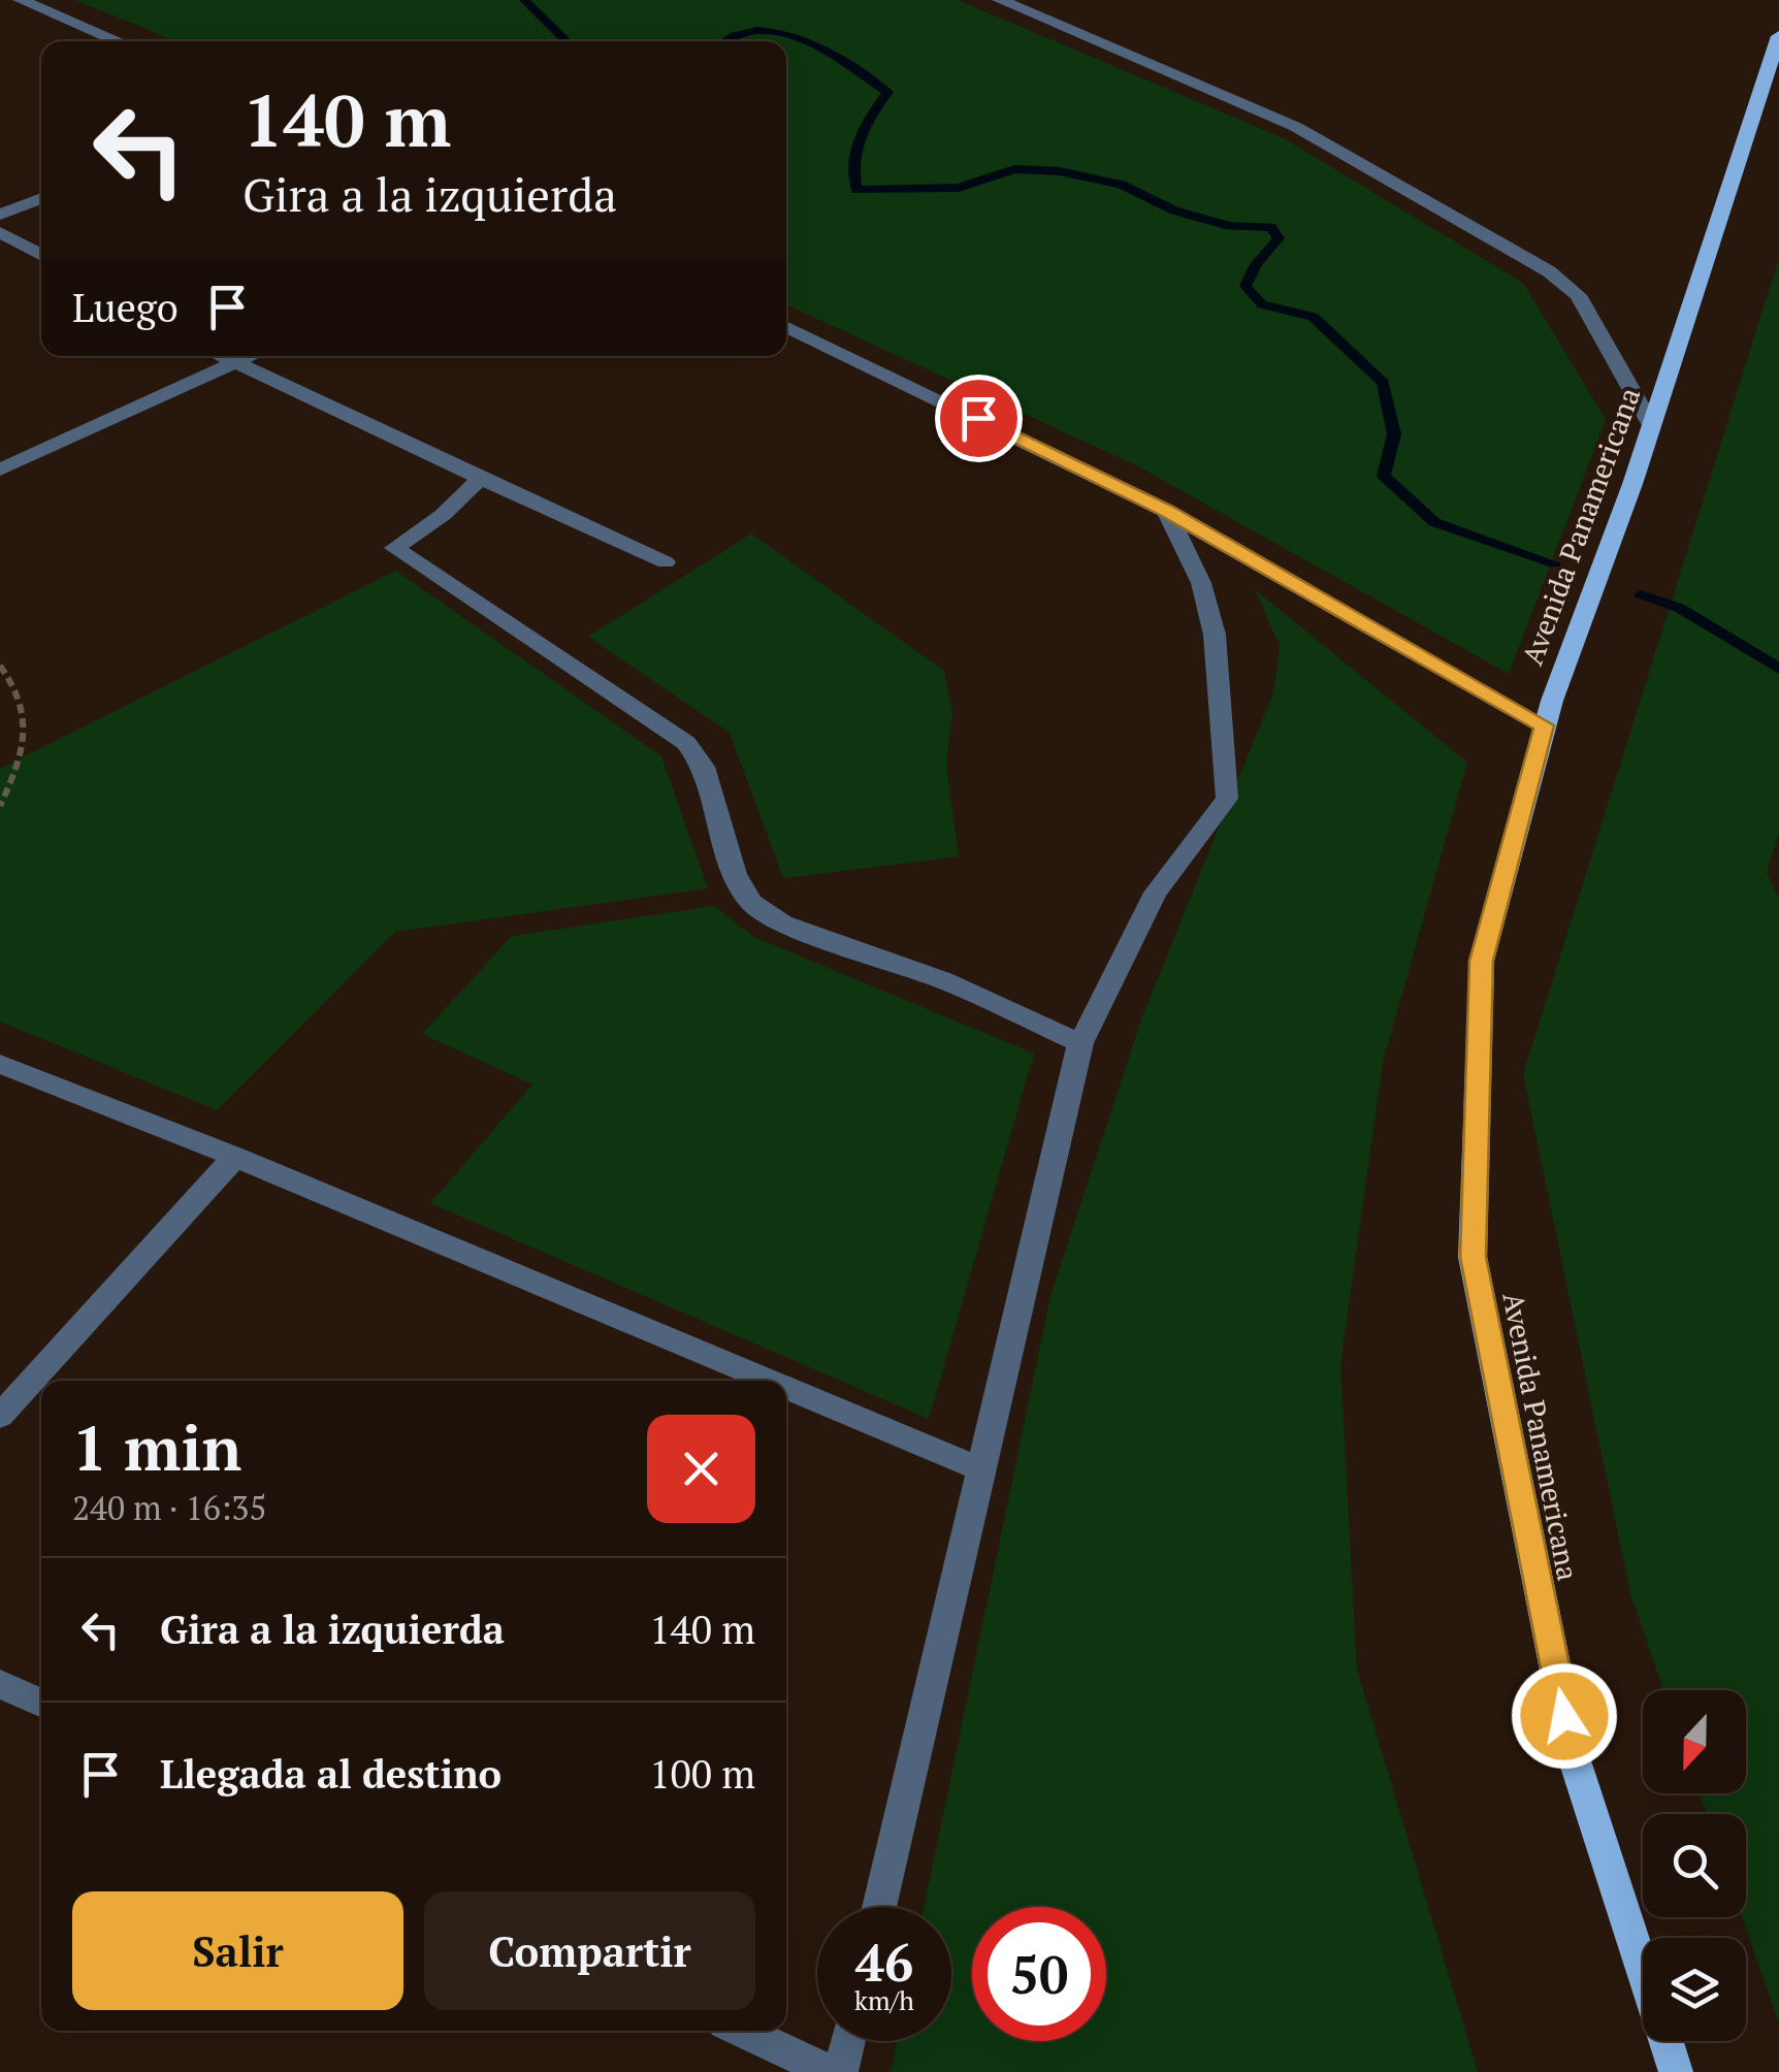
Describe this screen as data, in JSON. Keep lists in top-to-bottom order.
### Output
{
  "streets": {
    "main road": ["Avenida Panamericana"]
  },
  "north": "bottom",
  "page": {
    "turn": ["140 m", "Gira a la izquierda"],
    "then": "Luego",
    "heading": ["1 min", "240 m · 16:35"],
    "list": [
      {
        "name": "Gira a la izquierda",
        "value": "140 m"
      },
      {
        "name": "Llegada al destino",
        "value": "100 m"
      }
    ],
    "buttons": ["Salir", "Compartir"],
    "speed": "46 km/h",
    "limit": "50"
  }
}
